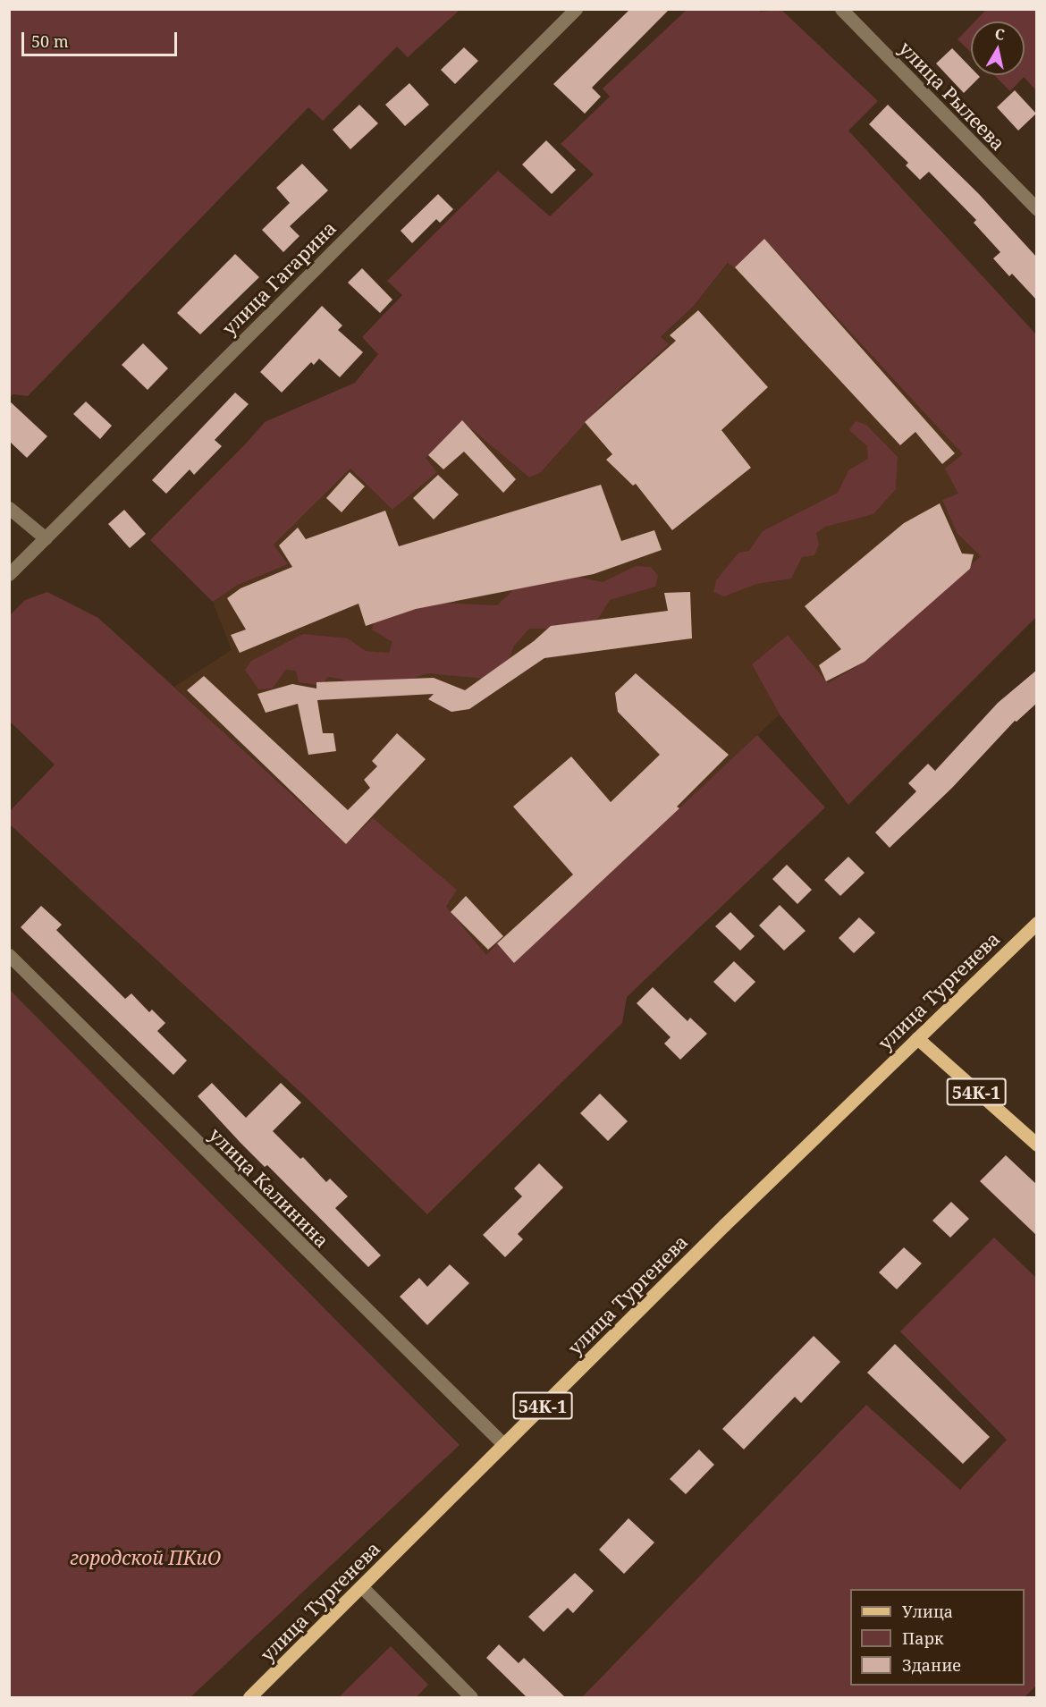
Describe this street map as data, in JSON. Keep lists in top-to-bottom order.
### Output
{
  "streets": {
    "main road": ["улица Тургенева", "54К-1"],
    "street": ["улица Рылеева", "улица Гагарина", "улица Калинина"]
  },
  "crossings": [
    ["улица Тургенева", "54К-1"],
    ["улица Тургенева", "улица Калинина"]
  ],
  "parks": ["городской ПКиО"],
  "legend": ["Улица", "Парк", "Здание"],
  "scale_bar": "50 m",
  "north": "top"
}
